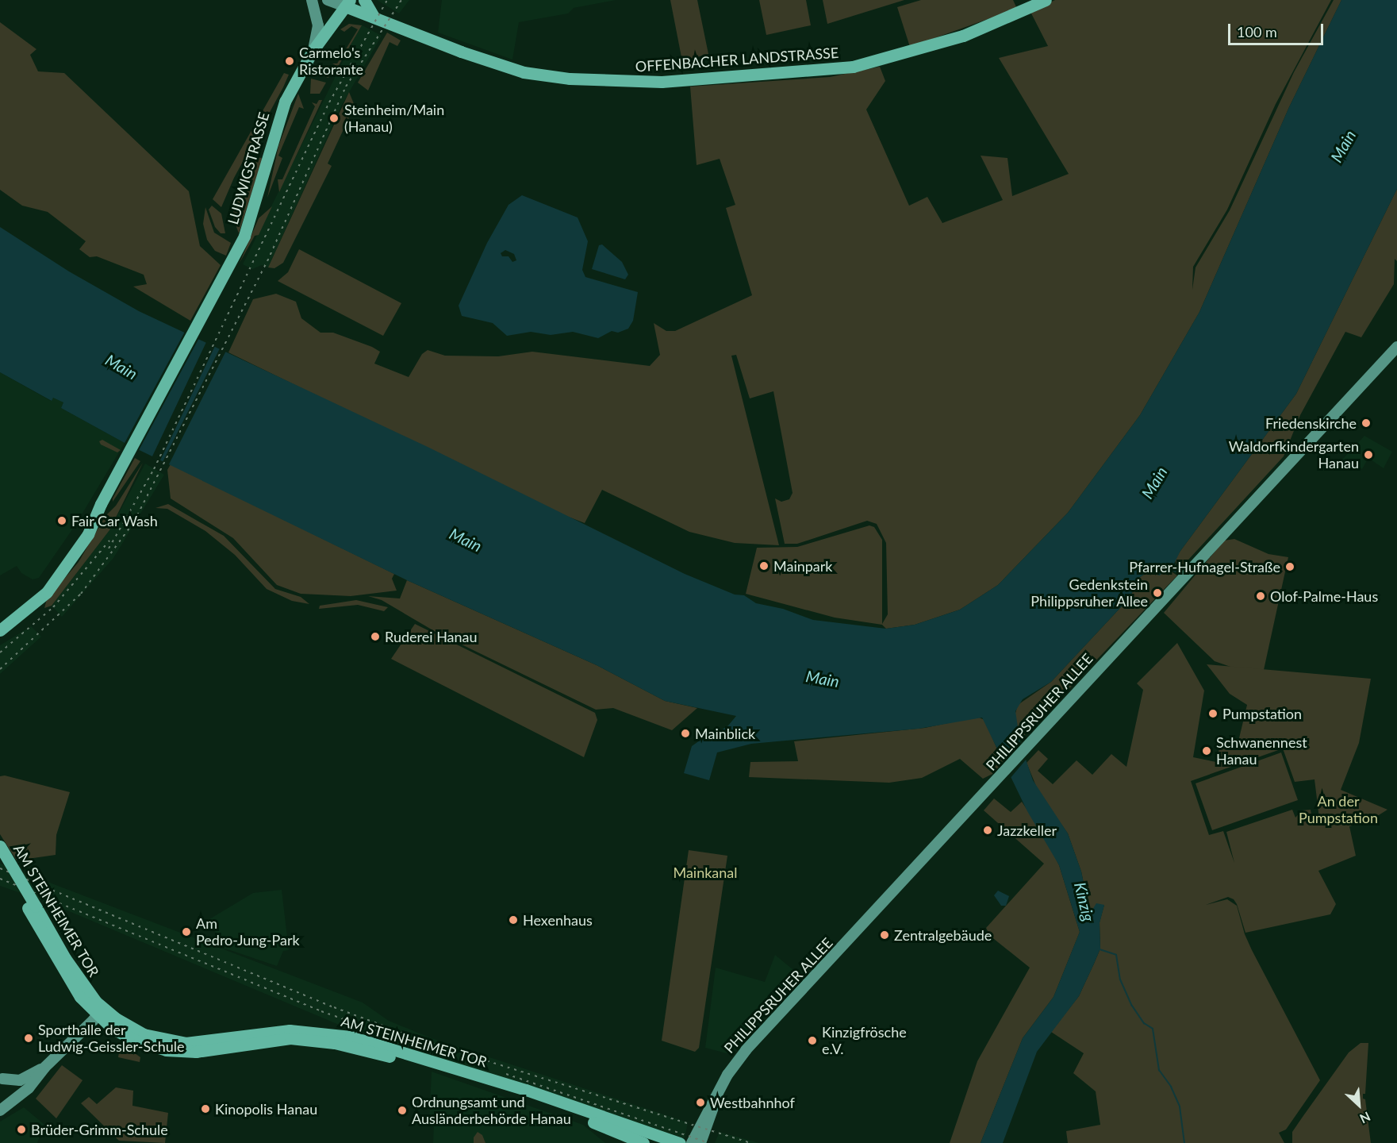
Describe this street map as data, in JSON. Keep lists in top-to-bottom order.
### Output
{
  "streets": {
    "main road": [
      "OFFENBACHER LANDSTRASSE",
      "LUDWIGSTRASSE",
      "PHILIPPSRUHER ALLEE",
      "AM STEINHEIMER TOR"
    ]
  },
  "crossings": [
    ["OFFENBACHER LANDSTRASSE", "LUDWIGSTRASSE"]
  ],
  "water": ["Main", "Kinzig"],
  "parks": ["An der Pumpstation", "Mainkanal"],
  "places": [
    "Carmelo's Ristorante",
    "Steinheim/Main (Hanau)",
    "Friedenskirche",
    "Waldorfkindergarten Hanau",
    "Fair Car Wash",
    "Mainpark",
    "Pfarrer-Hufnagel-Straße",
    "Gedenkstein Philippsruher Allee",
    "Olof-Palme-Haus",
    "Ruderei Hanau",
    "Pumpstation",
    "Mainblick",
    "Schwanennest Hanau",
    "Jazzkeller",
    "Hexenhaus",
    "Am Pedro-Jung-Park",
    "Zentralgebäude",
    "Sporthalle der Ludwig-Geissler-Schule",
    "Kinzigfrösche e.V.",
    "Westbahnhof",
    "Kinopolis Hanau",
    "Ordnungsamt und Ausländerbehörde Hanau",
    "Brüder-Grimm-Schule"
  ],
  "scale_bar": "100 m",
  "north": "bottom right"
}
